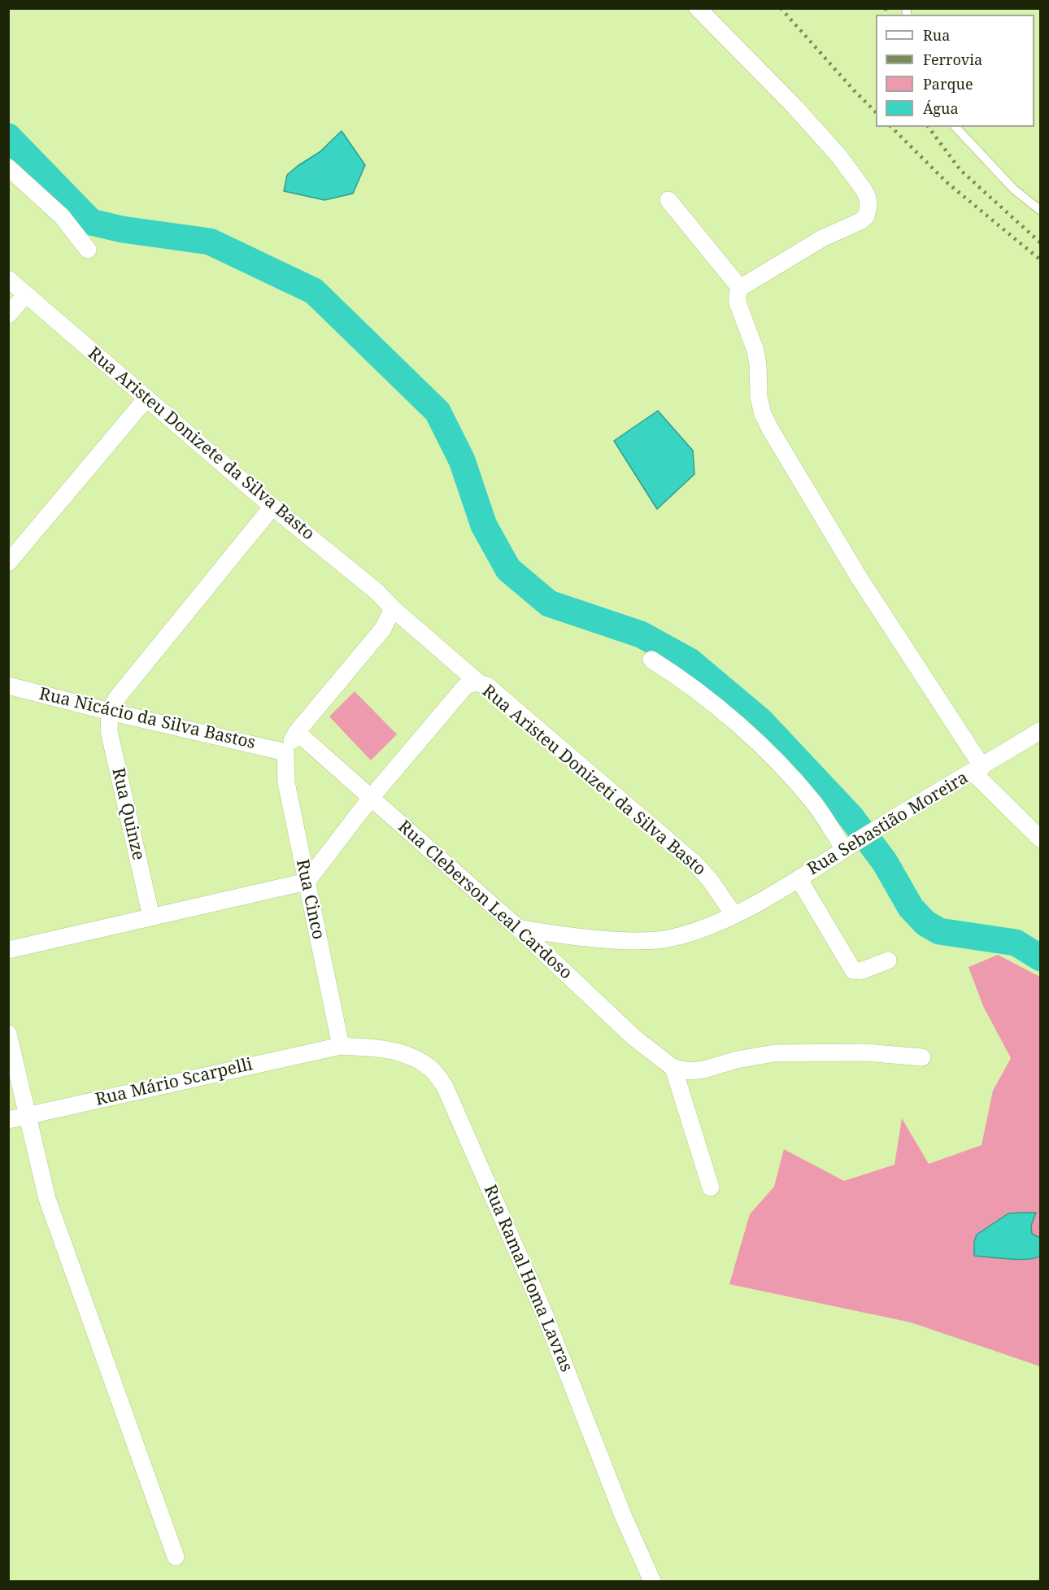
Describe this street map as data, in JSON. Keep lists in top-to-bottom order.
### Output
{
  "streets": {
    "street": [
      "Rua Aristeu Donizete da Silva Basto",
      "Rua Nicácio da Silva Bastos",
      "Rua Aristeu Donizeti da Silva Basto",
      "Rua Quinze",
      "Rua Sebastião Moreira",
      "Rua Cinco",
      "Rua Cleberson Leal Cardoso",
      "Rua Mário Scarpelli",
      "Rua Ramal Homa Lavras"
    ]
  },
  "crossings": [
    ["Rua Aristeu Donizete da Silva Basto", "Rua Aristeu Donizeti da Silva Basto"],
    ["Rua Nicácio da Silva Bastos", "Rua Quinze"],
    ["Rua Nicácio da Silva Bastos", "Rua Cinco"],
    ["Rua Aristeu Donizeti da Silva Basto", "Rua Sebastião Moreira"],
    ["Rua Sebastião Moreira", "Rua Cleberson Leal Cardoso"],
    ["Rua Cinco", "Rua Mário Scarpelli"],
    ["Rua Cinco", "Rua Ramal Homa Lavras"],
    ["Rua Mário Scarpelli", "Rua Ramal Homa Lavras"]
  ],
  "legend": [
    "Rua",
    "Ferrovia",
    "Parque",
    "Água"
  ]
}
